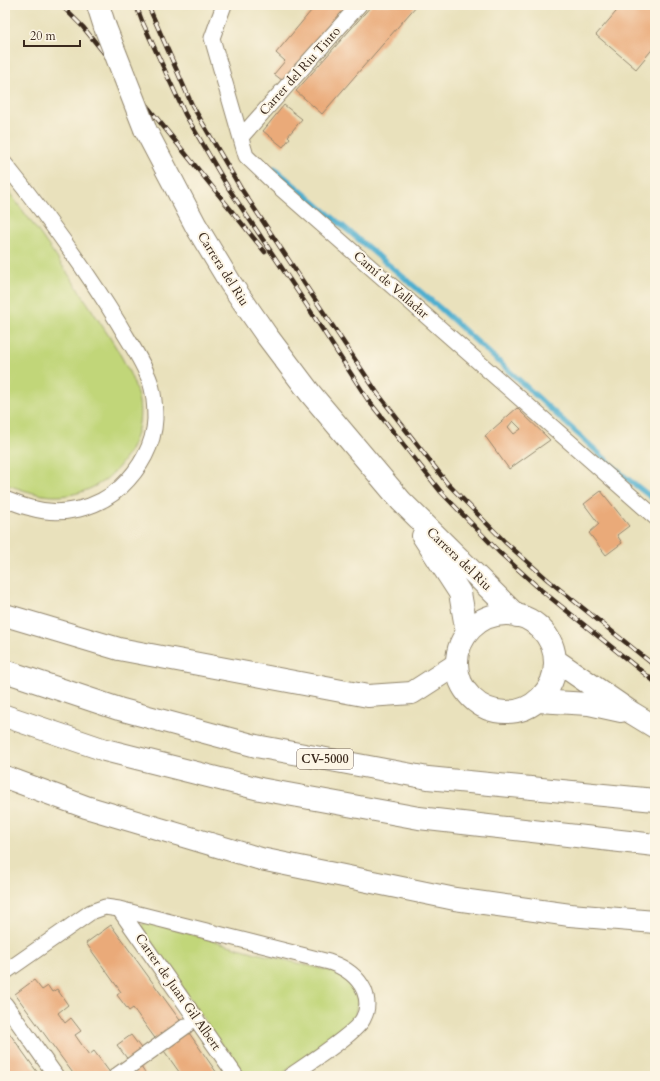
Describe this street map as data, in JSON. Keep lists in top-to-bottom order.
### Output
{
  "streets": {
    "main road": ["Carrera del Riu", "CV-5000"],
    "street": ["Carrer del Riu Tinto", "Camí de Valladar", "Carrer de Juan Gil Albert"]
  },
  "crossings": [
    ["Carrer del Riu Tinto", "Camí de Valladar"]
  ],
  "scale_bar": "20 m"
}
